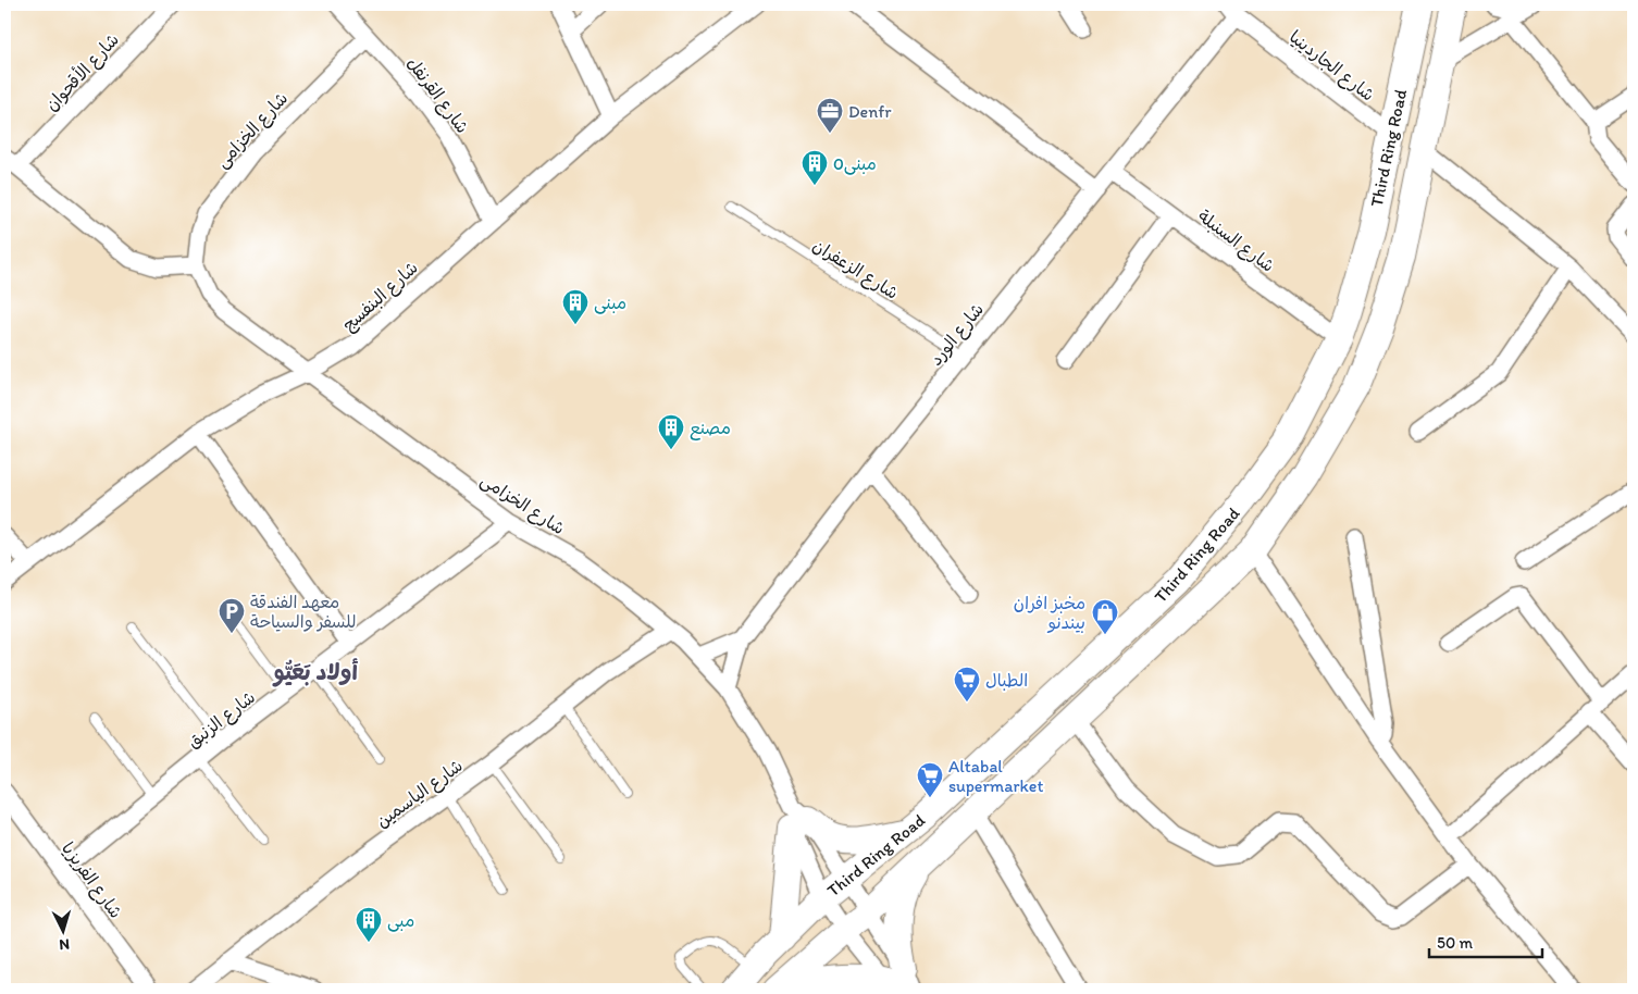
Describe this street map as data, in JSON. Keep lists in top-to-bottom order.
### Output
{
  "streets": {
    "main road": ["Third Ring Road"],
    "street": [
      "شارع الجاردينيا",
      "شارع الأقحوان",
      "شارع القرنفل",
      "شارع الخزامى",
      "شارع السنبلة",
      "شارع البنفسج",
      "شارع الورد",
      "شارع الزنبق",
      "شارع الياسمين",
      "شارع الفريزيا"
    ],
    "lane": ["شارع الزعفران"]
  },
  "crossings": [
    ["شارع الجاردينيا", "Third Ring Road"],
    ["شارع الجاردينيا", "شارع الورد"],
    ["شارع القرنفل", "شارع الخزامى"],
    ["شارع القرنفل", "شارع البنفسج"],
    ["شارع الخزامى", "شارع البنفسج"],
    ["شارع الخزامى", "شارع الورد"],
    ["شارع الخزامى", "شارع الزنبق"],
    ["شارع الخزامى", "شارع الياسمين"],
    ["Third Ring Road", "شارع السنبلة"],
    ["شارع السنبلة", "شارع الورد"],
    ["شارع الزعفران", "شارع الورد"],
    ["شارع الزنبق", "شارع الفريزيا"]
  ],
  "districts": ["أولاد بَعَيُّو"],
  "places": {
    "office": ["Denfr"],
    "building": [
      "مبنى0",
      "مبنى",
      "مصنع",
      "مبى"
    ],
    "parking": ["معهد الفندقة للسفر والسياحة"],
    "shop": ["مخبز افران بيندنو"],
    "supermarket": ["الطبال", "Altabal supermarket"]
  },
  "scale_bar": "50 m",
  "north": "bottom"
}
